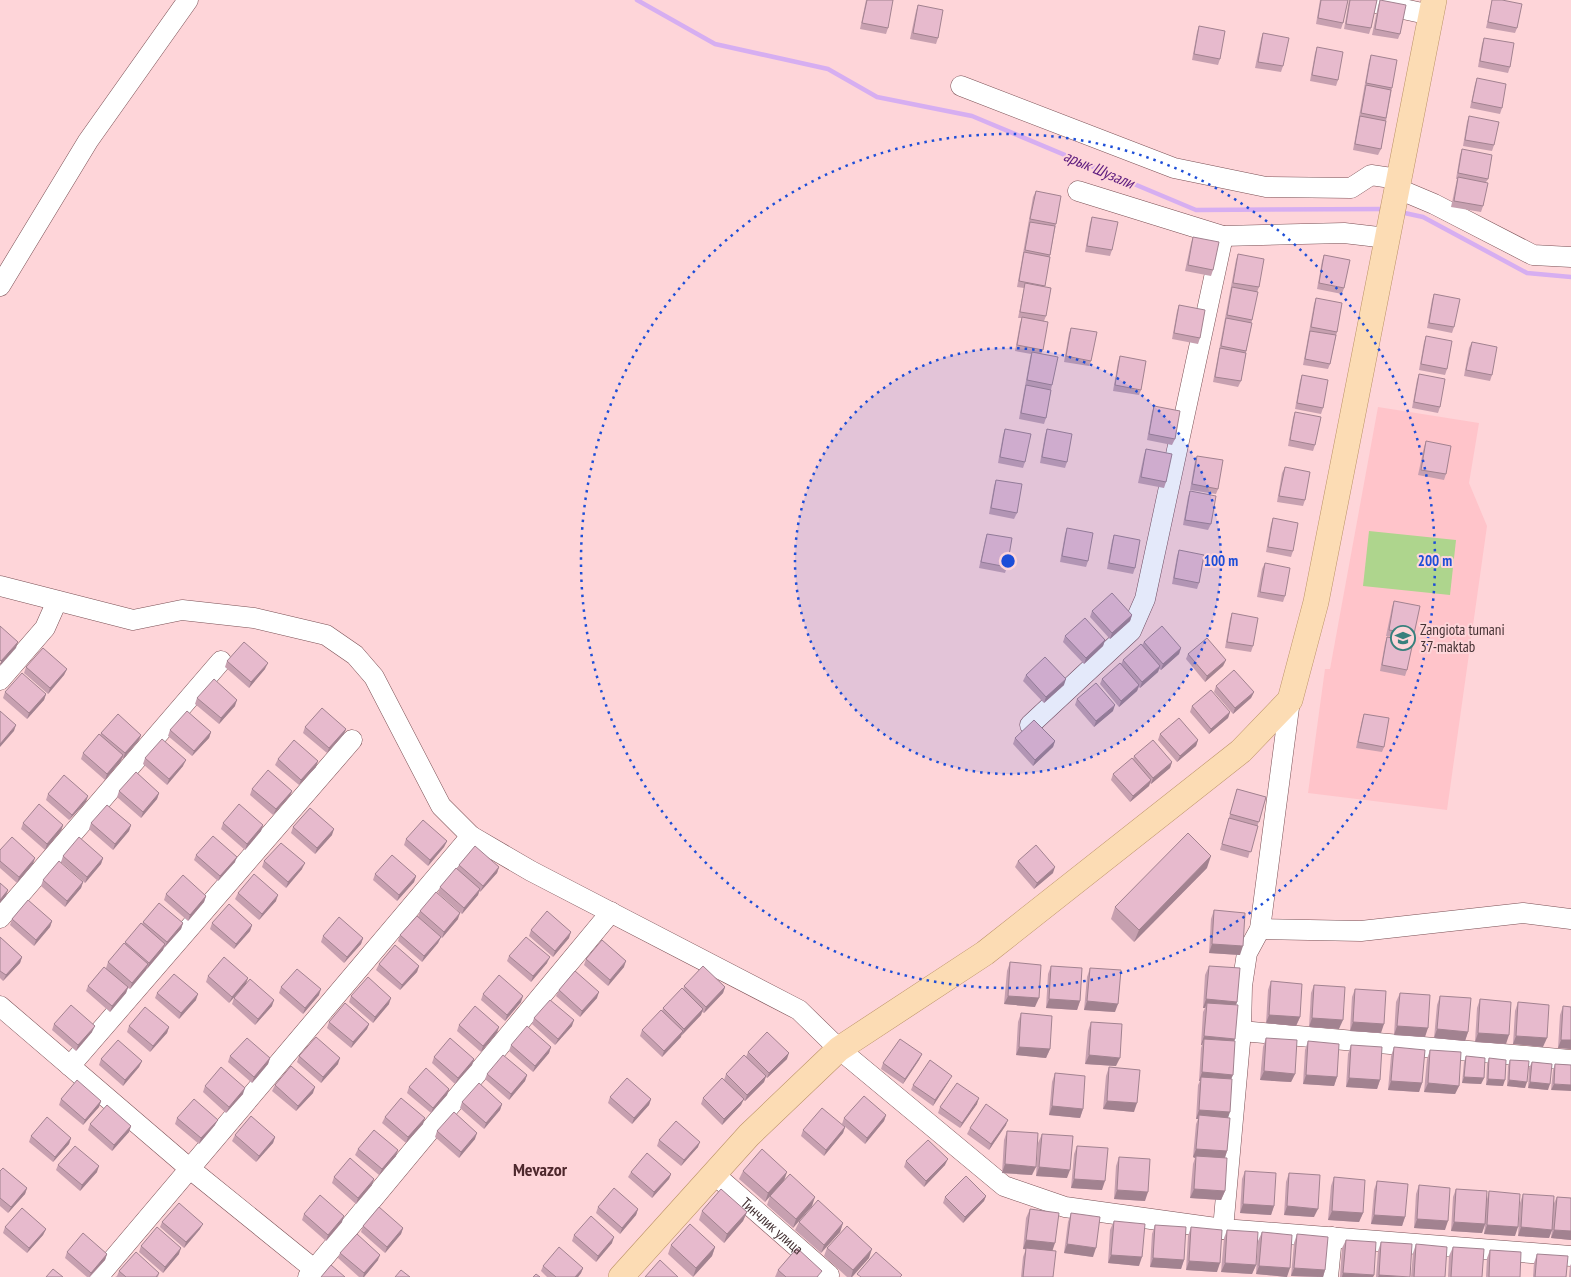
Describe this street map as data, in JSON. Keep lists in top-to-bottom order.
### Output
{
  "streets": {
    "street": ["Тинчлик улица"]
  },
  "districts": ["Mevazor"],
  "water": ["арык Шузали"],
  "places": {
    "school or university": ["Zangiota tumani 37-maktab"]
  },
  "rings": ["100 m", "200 m"]
}
